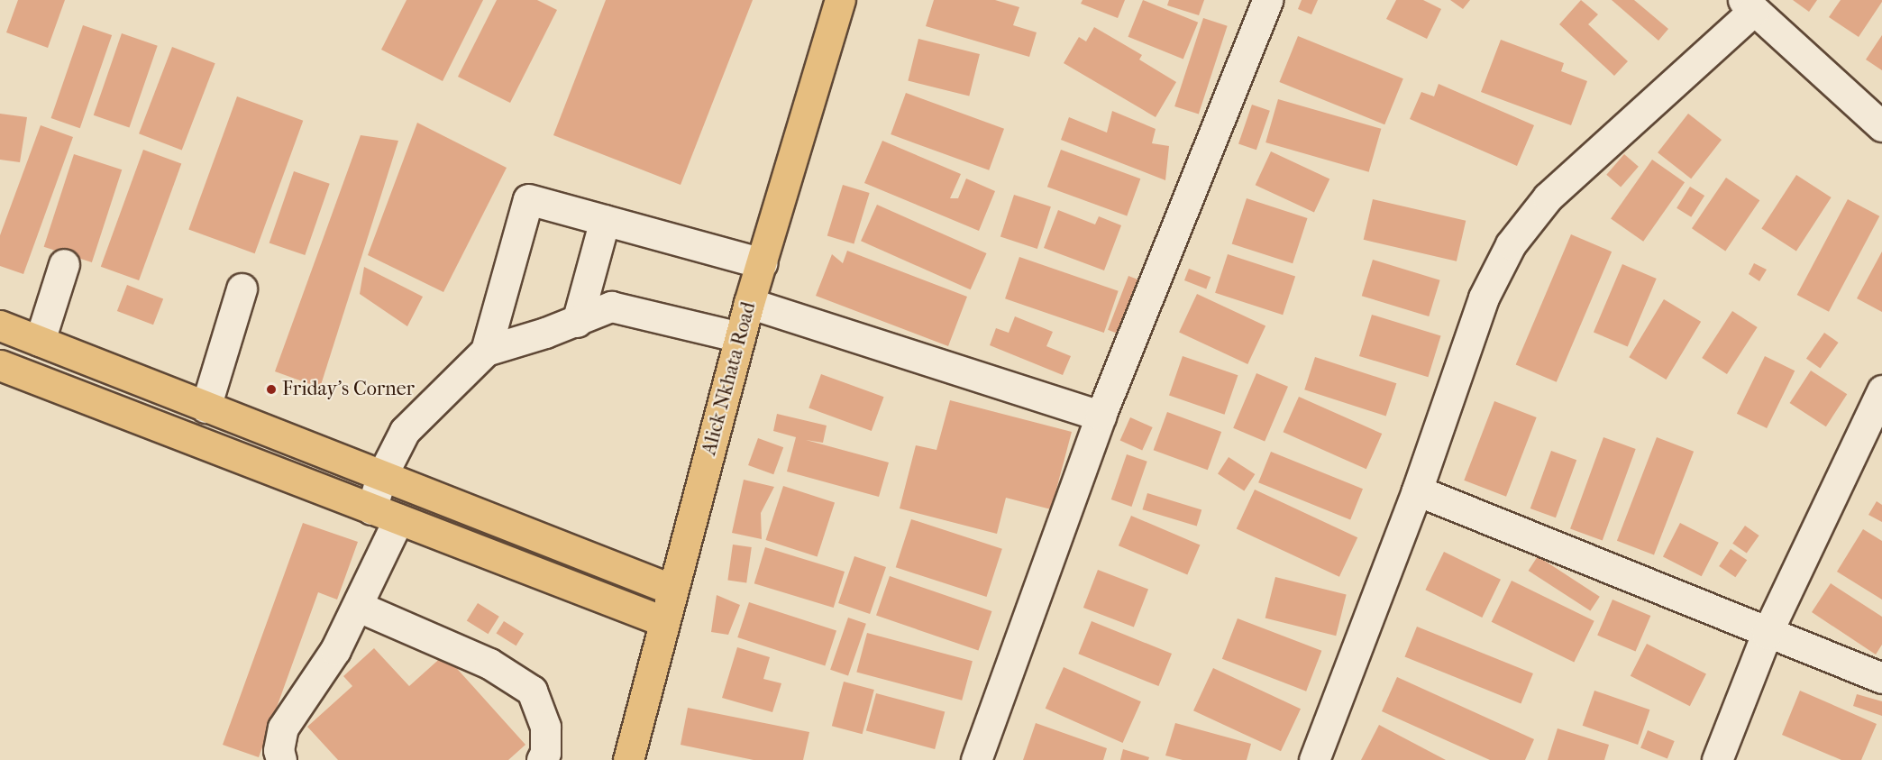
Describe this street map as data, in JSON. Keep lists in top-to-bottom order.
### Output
{
  "streets": {
    "main road": ["Alick Nkhata Road"]
  },
  "places": ["Friday's Corner"]
}
